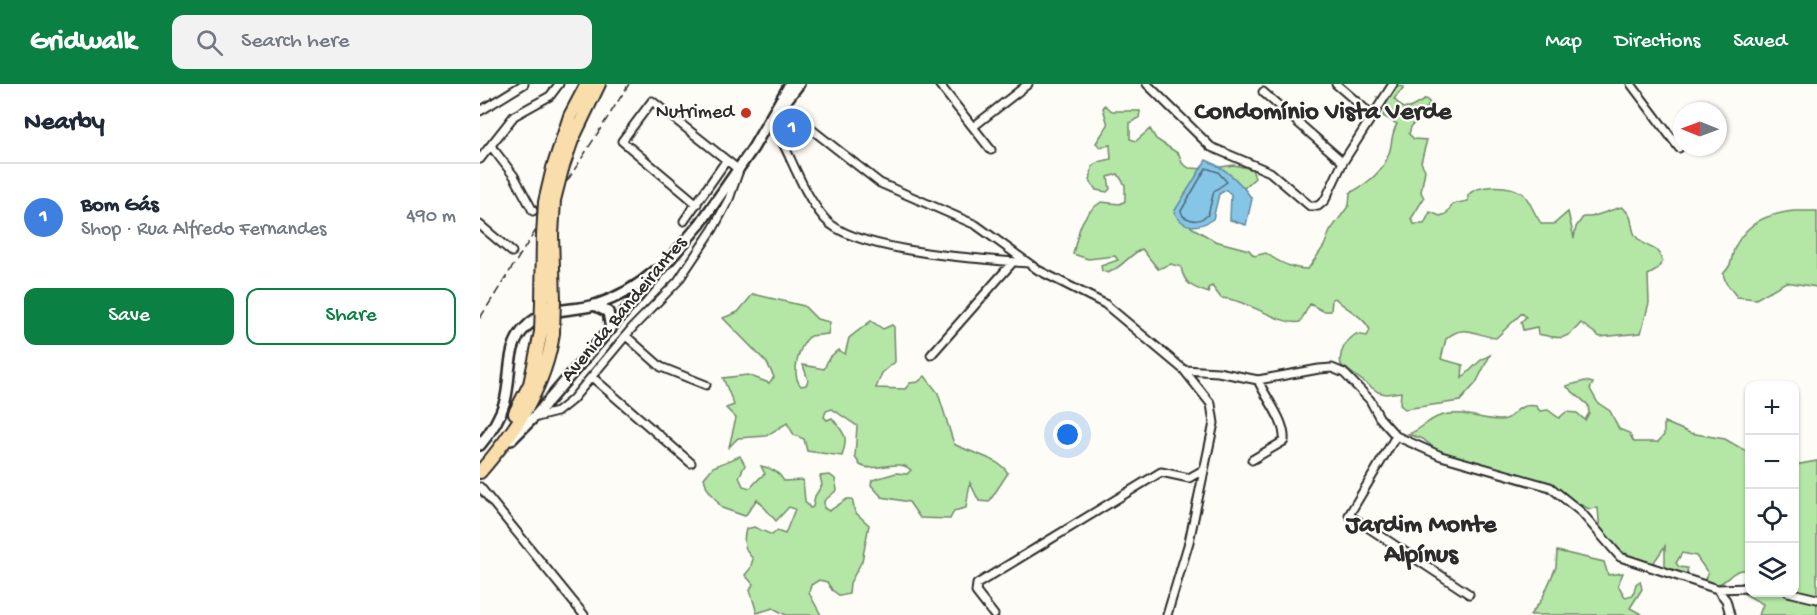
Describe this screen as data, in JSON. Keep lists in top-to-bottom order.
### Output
{
  "streets": {
    "main road": ["Avenida Bandeirantes"]
  },
  "districts": ["Condomínio Vista Verde", "Jardim Monte Alpínus"],
  "places": ["Nutrimed"],
  "north": "left",
  "page": {
    "header": "Gridwalk",
    "search": "Search here",
    "nav": ["Map", "Directions", "Saved"],
    "heading": "Nearby",
    "pins": "1",
    "list": [
      {
        "mark": "1",
        "name": "Bom Gás",
        "note": "Shop · Rua Alfredo Fernandes",
        "value": "490 m"
      }
    ],
    "buttons": ["Save", "Share"],
    "map_buttons": ["+", "−"]
  }
}
